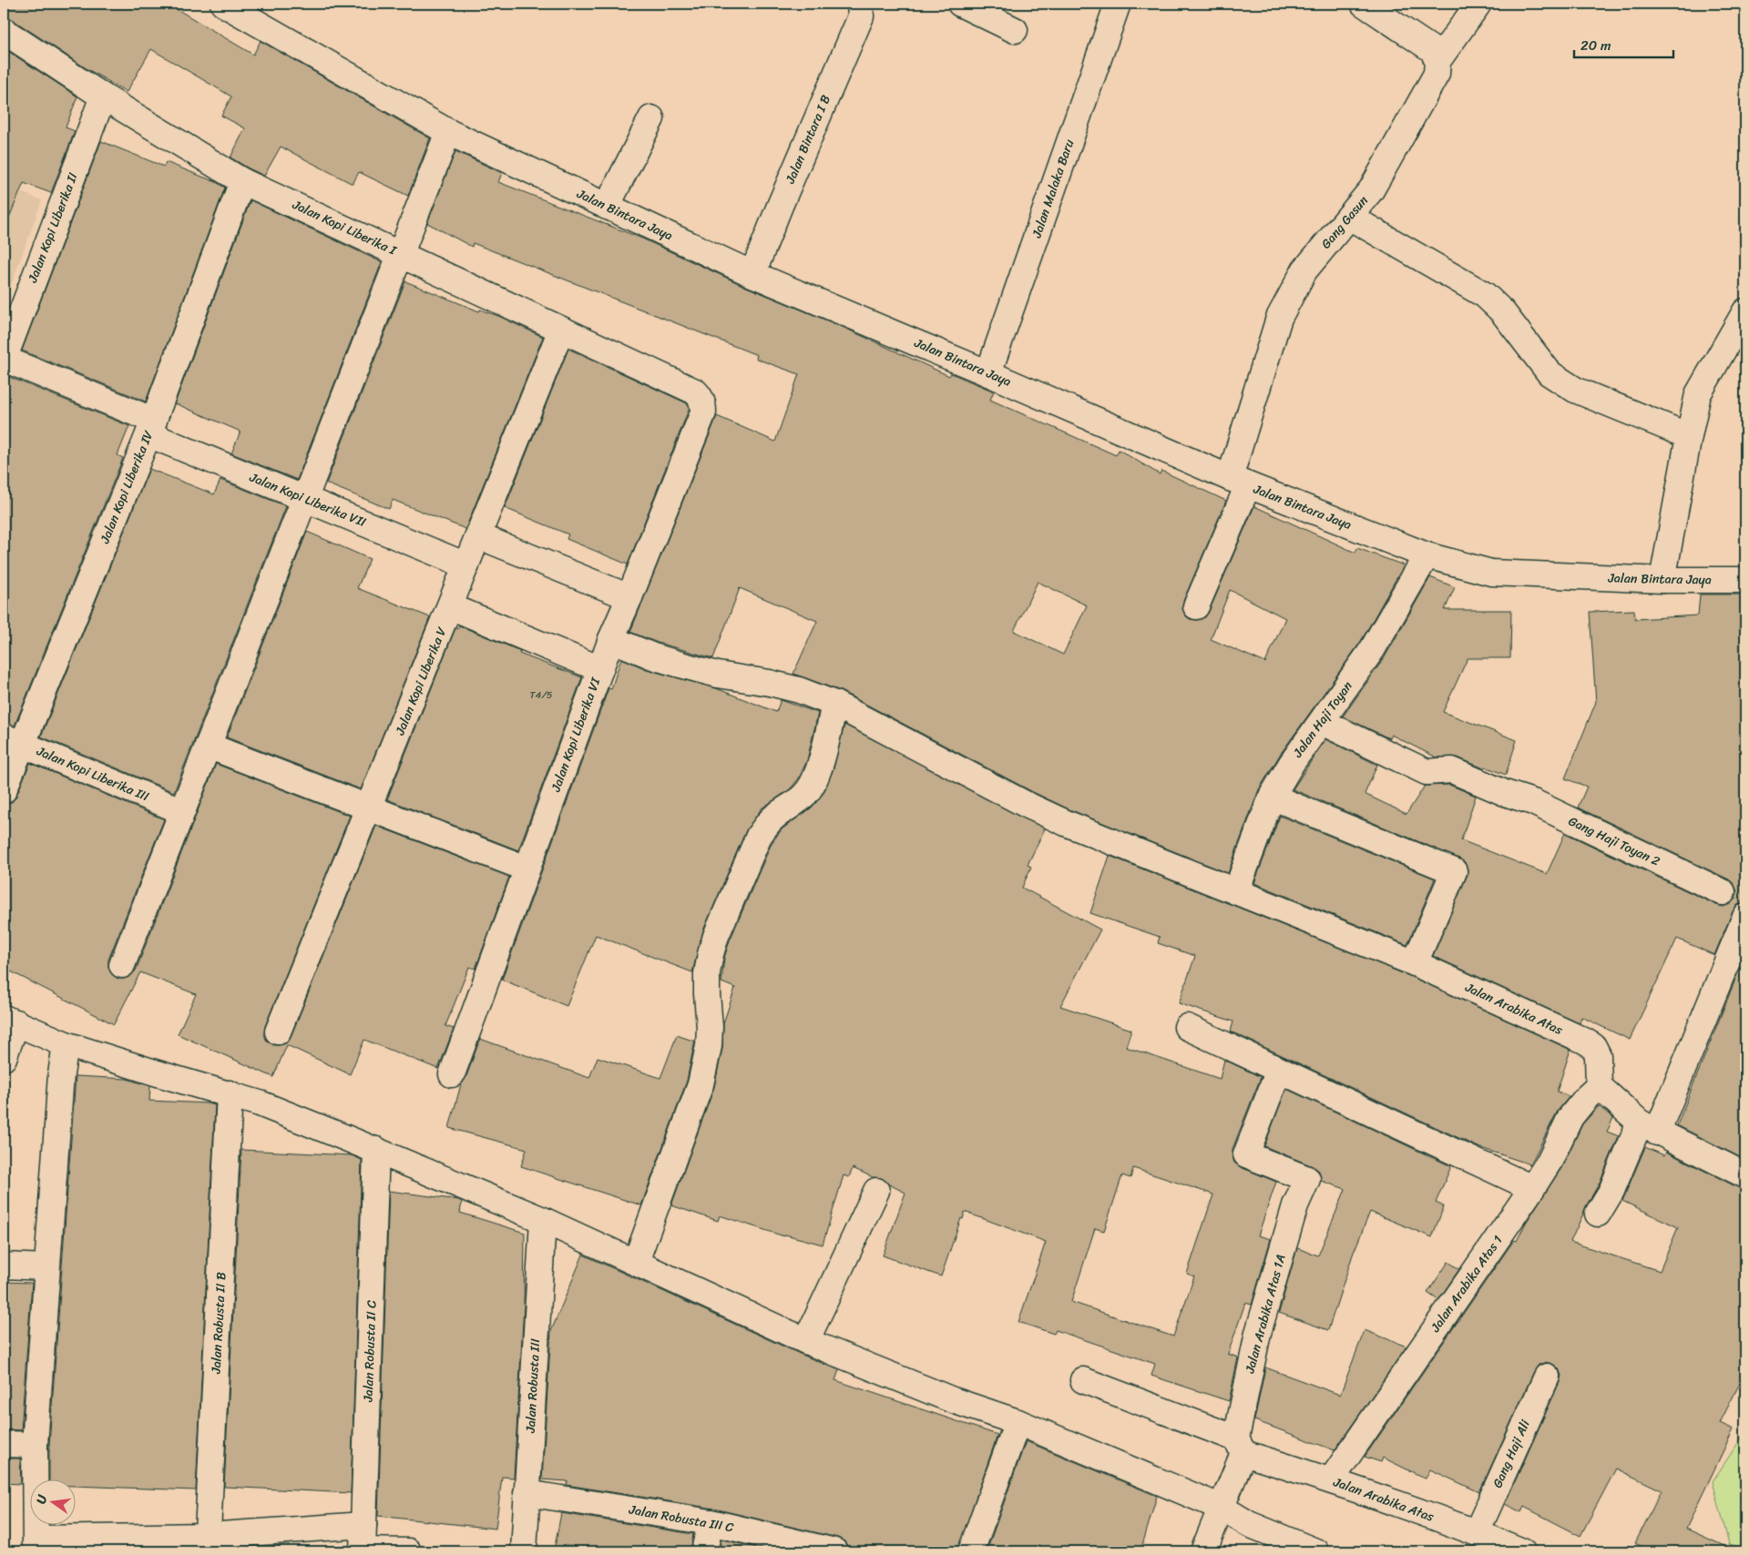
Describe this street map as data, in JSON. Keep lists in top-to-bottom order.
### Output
{
  "streets": {
    "street": [
      "Jalan Bintara I B",
      "Jalan Malaka Baru",
      "Jalan Bintara Jaya",
      "Gang Gasun",
      "Jalan Kopi Liberika II",
      "Jalan Kopi Liberika I",
      "Jalan Kopi Liberika IV",
      "Jalan Kopi Liberika VII",
      "Jalan Kopi Liberika V",
      "Jalan Haji Toyan",
      "Jalan Kopi Liberika VI",
      "Jalan Kopi Liberika III",
      "Gang Haji Toyan 2",
      "Jalan Arabika Atas",
      "Jalan Arabika Atas 1",
      "Jalan Arabika Atas 1A",
      "Jalan Robusta II B",
      "Jalan Robusta II C",
      "Jalan Robusta III",
      "Gang Haji Ali",
      "Jalan Robusta III C"
    ]
  },
  "crossings": [
    ["Jalan Bintara I B", "Jalan Bintara Jaya"],
    ["Jalan Malaka Baru", "Jalan Bintara Jaya"],
    ["Jalan Bintara Jaya", "Gang Gasun"],
    ["Jalan Bintara Jaya", "Jalan Haji Toyan"],
    ["Jalan Kopi Liberika II", "Jalan Kopi Liberika I"],
    ["Jalan Kopi Liberika II", "Jalan Kopi Liberika VII"],
    ["Jalan Kopi Liberika I", "Jalan Kopi Liberika IV"],
    ["Jalan Kopi Liberika I", "Jalan Kopi Liberika V"],
    ["Jalan Kopi Liberika I", "Jalan Kopi Liberika VI"],
    ["Jalan Kopi Liberika IV", "Jalan Kopi Liberika VII"],
    ["Jalan Kopi Liberika IV", "Jalan Kopi Liberika III"],
    ["Jalan Kopi Liberika VII", "Jalan Kopi Liberika V"],
    ["Jalan Haji Toyan", "Gang Haji Toyan 2"],
    ["Jalan Haji Toyan", "Jalan Arabika Atas"],
    ["Jalan Kopi Liberika VI", "Jalan Arabika Atas"],
    ["Jalan Arabika Atas", "Jalan Arabika Atas 1"],
    ["Jalan Arabika Atas", "Jalan Arabika Atas 1A"],
    ["Jalan Arabika Atas", "Gang Haji Ali"],
    ["Jalan Robusta III", "Jalan Robusta III C"]
  ],
  "house_numbers": ["T4/5"],
  "scale_bar": "20 m",
  "north": "left"
}
